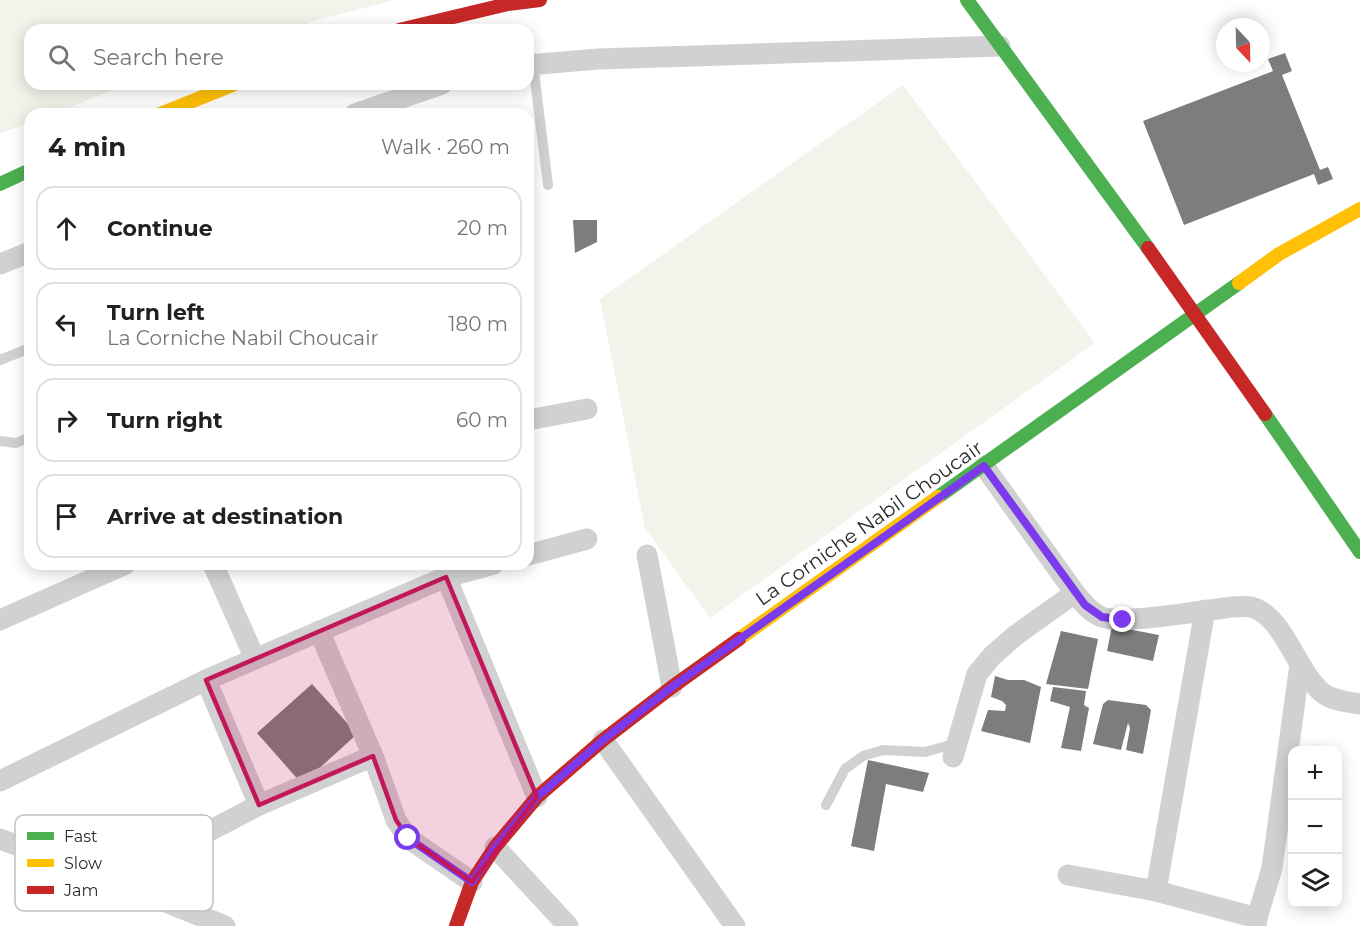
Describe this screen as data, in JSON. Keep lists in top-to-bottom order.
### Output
{
  "streets": {
    "main road": ["La Corniche Nabil Choucair"]
  },
  "legend": ["Fast", "Slow", "Jam"],
  "north": "bottom",
  "page": {
    "search": "Search here",
    "heading": ["4 min", "Walk · 260 m"],
    "list": [
      ["Continue", "20 m"],
      ["Turn left", "La Corniche Nabil Choucair", "180 m"],
      ["Turn right", "60 m"],
      "Arrive at destination"
    ],
    "map_buttons": ["+", "−"]
  }
}
